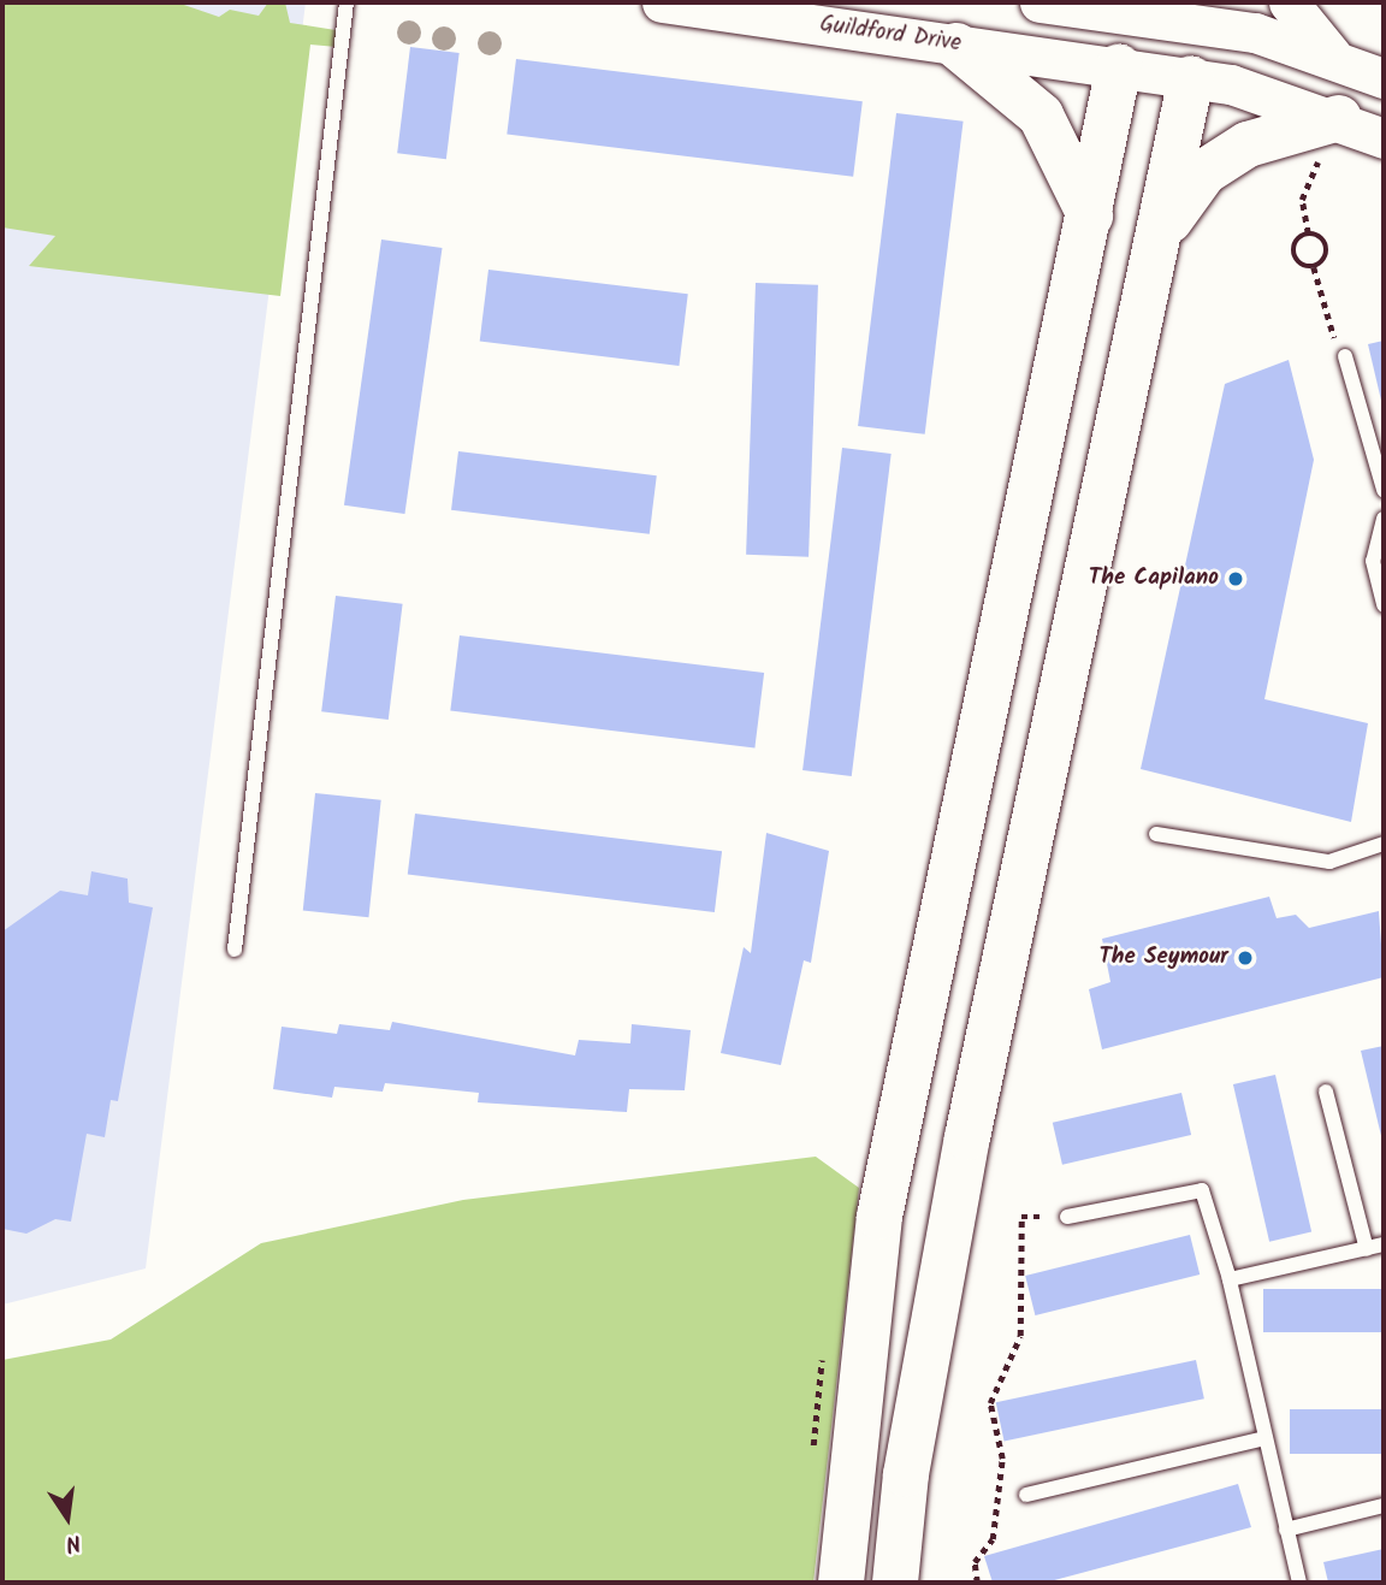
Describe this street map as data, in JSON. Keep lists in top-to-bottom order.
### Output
{
  "streets": {
    "main road": ["Guildford Drive"]
  },
  "places": ["The Capilano", "The Seymour"],
  "north": "bottom"
}
